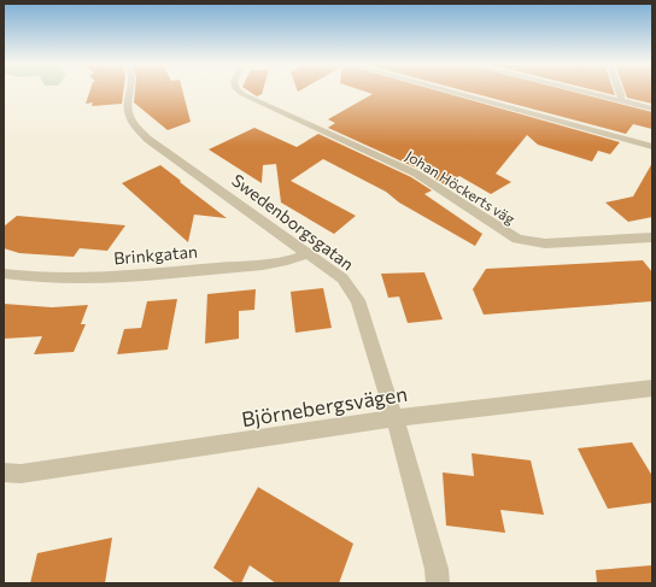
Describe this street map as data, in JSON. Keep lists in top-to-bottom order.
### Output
{
  "streets": {
    "street": [
      "Johan Höckerts väg",
      "Swedenborgsgatan",
      "Brinkgatan",
      "Björnebergsvägen"
    ]
  },
  "crossings": [
    ["Swedenborgsgatan", "Brinkgatan"],
    ["Swedenborgsgatan", "Björnebergsvägen"]
  ]
}
